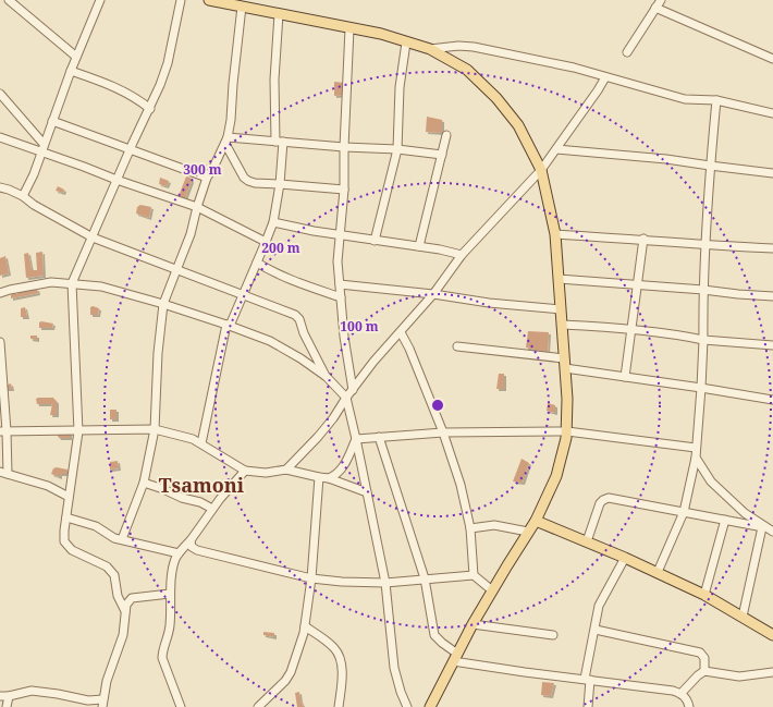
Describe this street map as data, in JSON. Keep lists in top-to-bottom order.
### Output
{
  "districts": ["Tsamoni"],
  "rings": ["300 m", "200 m", "100 m"]
}
